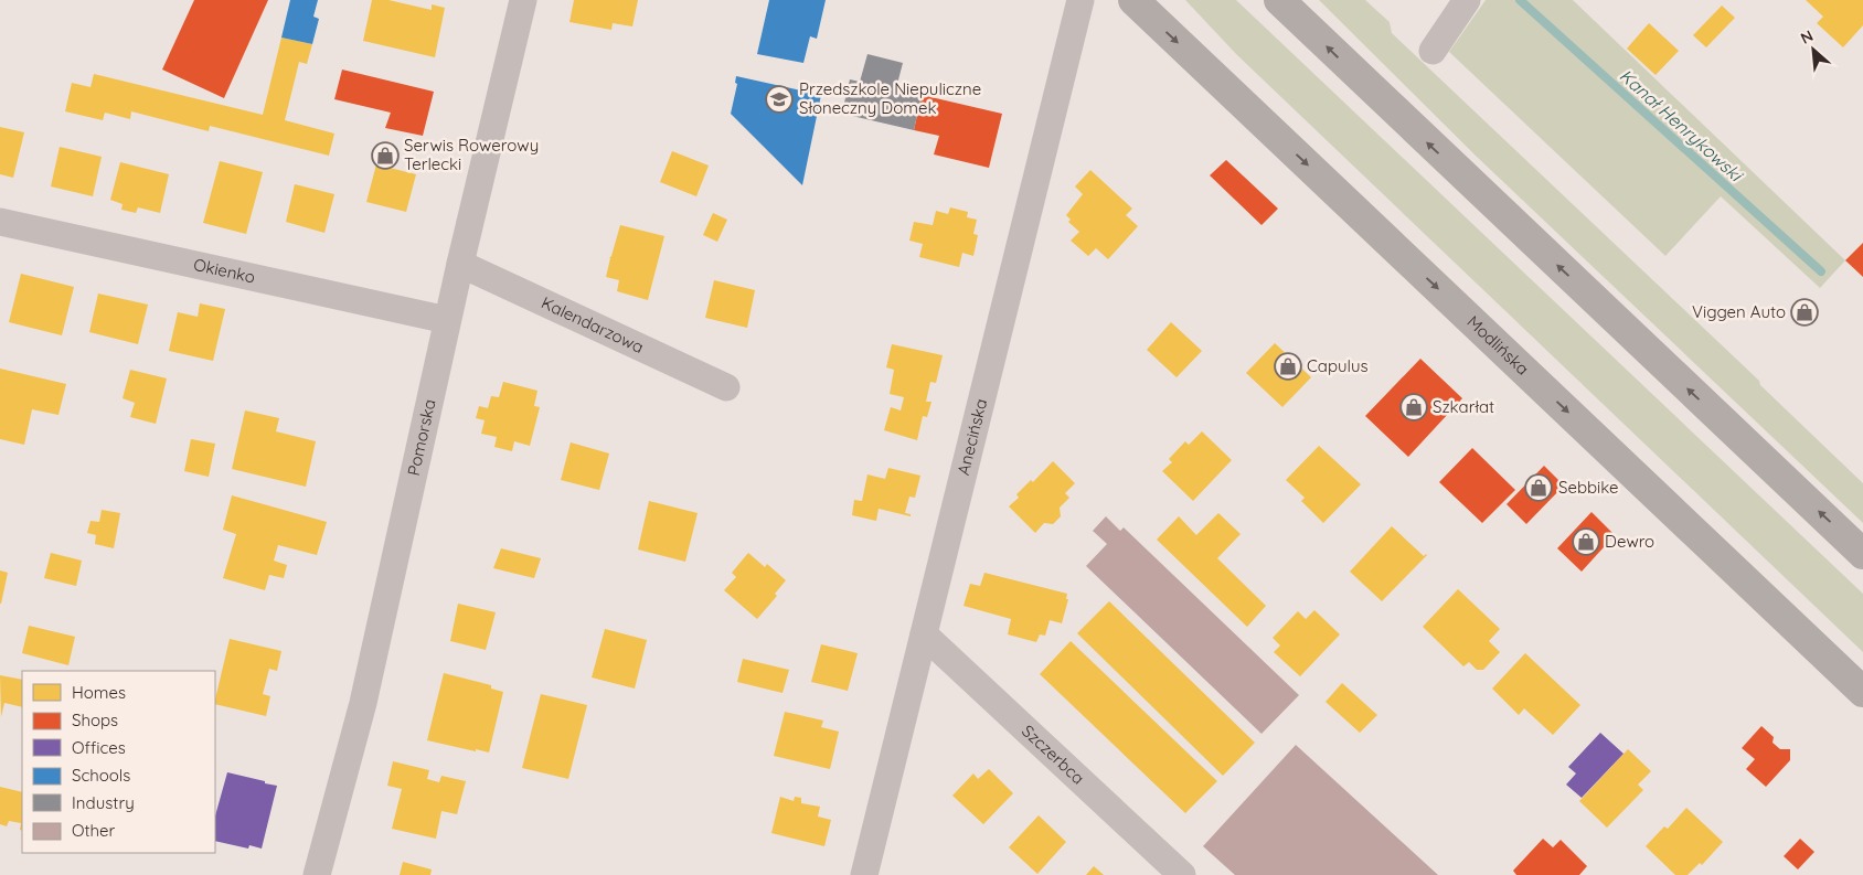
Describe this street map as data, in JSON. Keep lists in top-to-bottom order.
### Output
{
  "streets": {
    "main road": ["Modlińska"],
    "street": [
      "Okienko",
      "Kalendarzowa",
      "Anecińska",
      "Pomorska",
      "Szczerbca"
    ]
  },
  "crossings": [
    ["Okienko", "Pomorska"],
    ["Kalendarzowa", "Pomorska"],
    ["Anecińska", "Szczerbca"]
  ],
  "water": ["Kanał Henrykowski"],
  "places": {
    "school or university": ["Przedszkole Niepuliczne Słoneczny Domek"],
    "shop": [
      "Serwis Rowerowy Terlecki",
      "Viggen Auto",
      "Capulus",
      "Szkarłat",
      "Sebbike",
      "Dewro"
    ]
  },
  "legend": [
    "Homes",
    "Shops",
    "Offices",
    "Schools",
    "Industry",
    "Other"
  ],
  "north": "top left"
}
